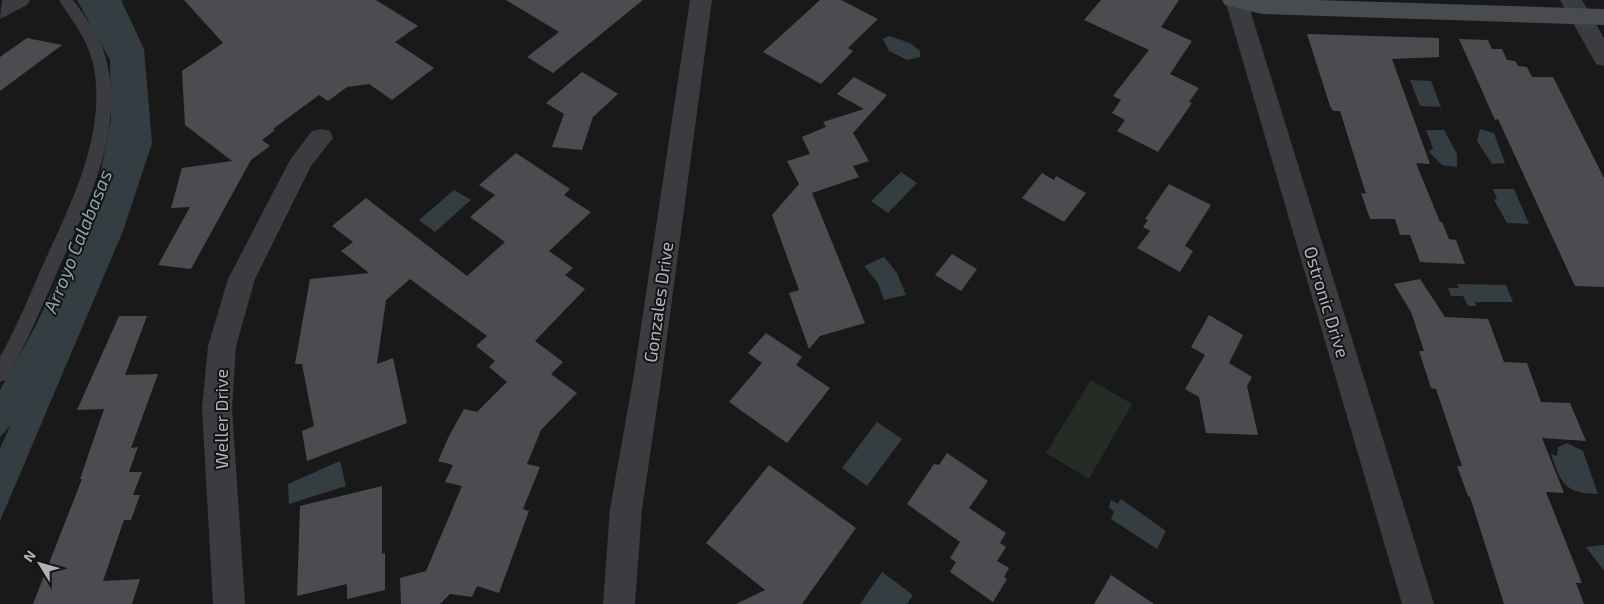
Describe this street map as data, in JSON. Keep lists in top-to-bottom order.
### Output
{
  "streets": {
    "street": ["Gonzales Drive", "Ostronic Drive", "Weller Drive"]
  },
  "water": ["Arroyo Calabasas"],
  "north": "top left"
}
